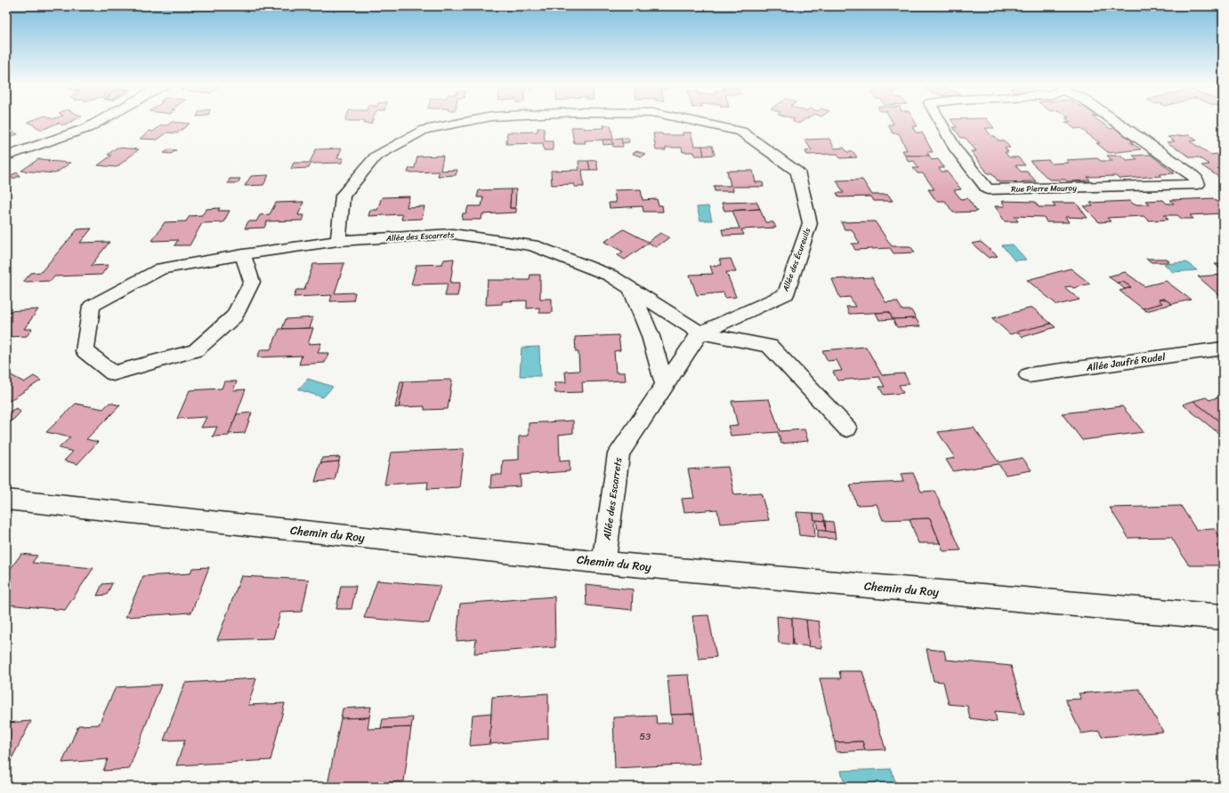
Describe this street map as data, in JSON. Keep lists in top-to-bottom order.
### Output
{
  "streets": {
    "street": [
      "Rue Pierre Mauroy",
      "Allée des Escarrets",
      "Allée des Écureuils",
      "Allée Jaufré Rudel",
      "Chemin du Roy"
    ]
  },
  "crossings": [
    ["Allée des Escarrets", "Allée des Écureuils"],
    ["Allée des Escarrets", "Chemin du Roy"]
  ],
  "house_numbers": ["53"]
}
